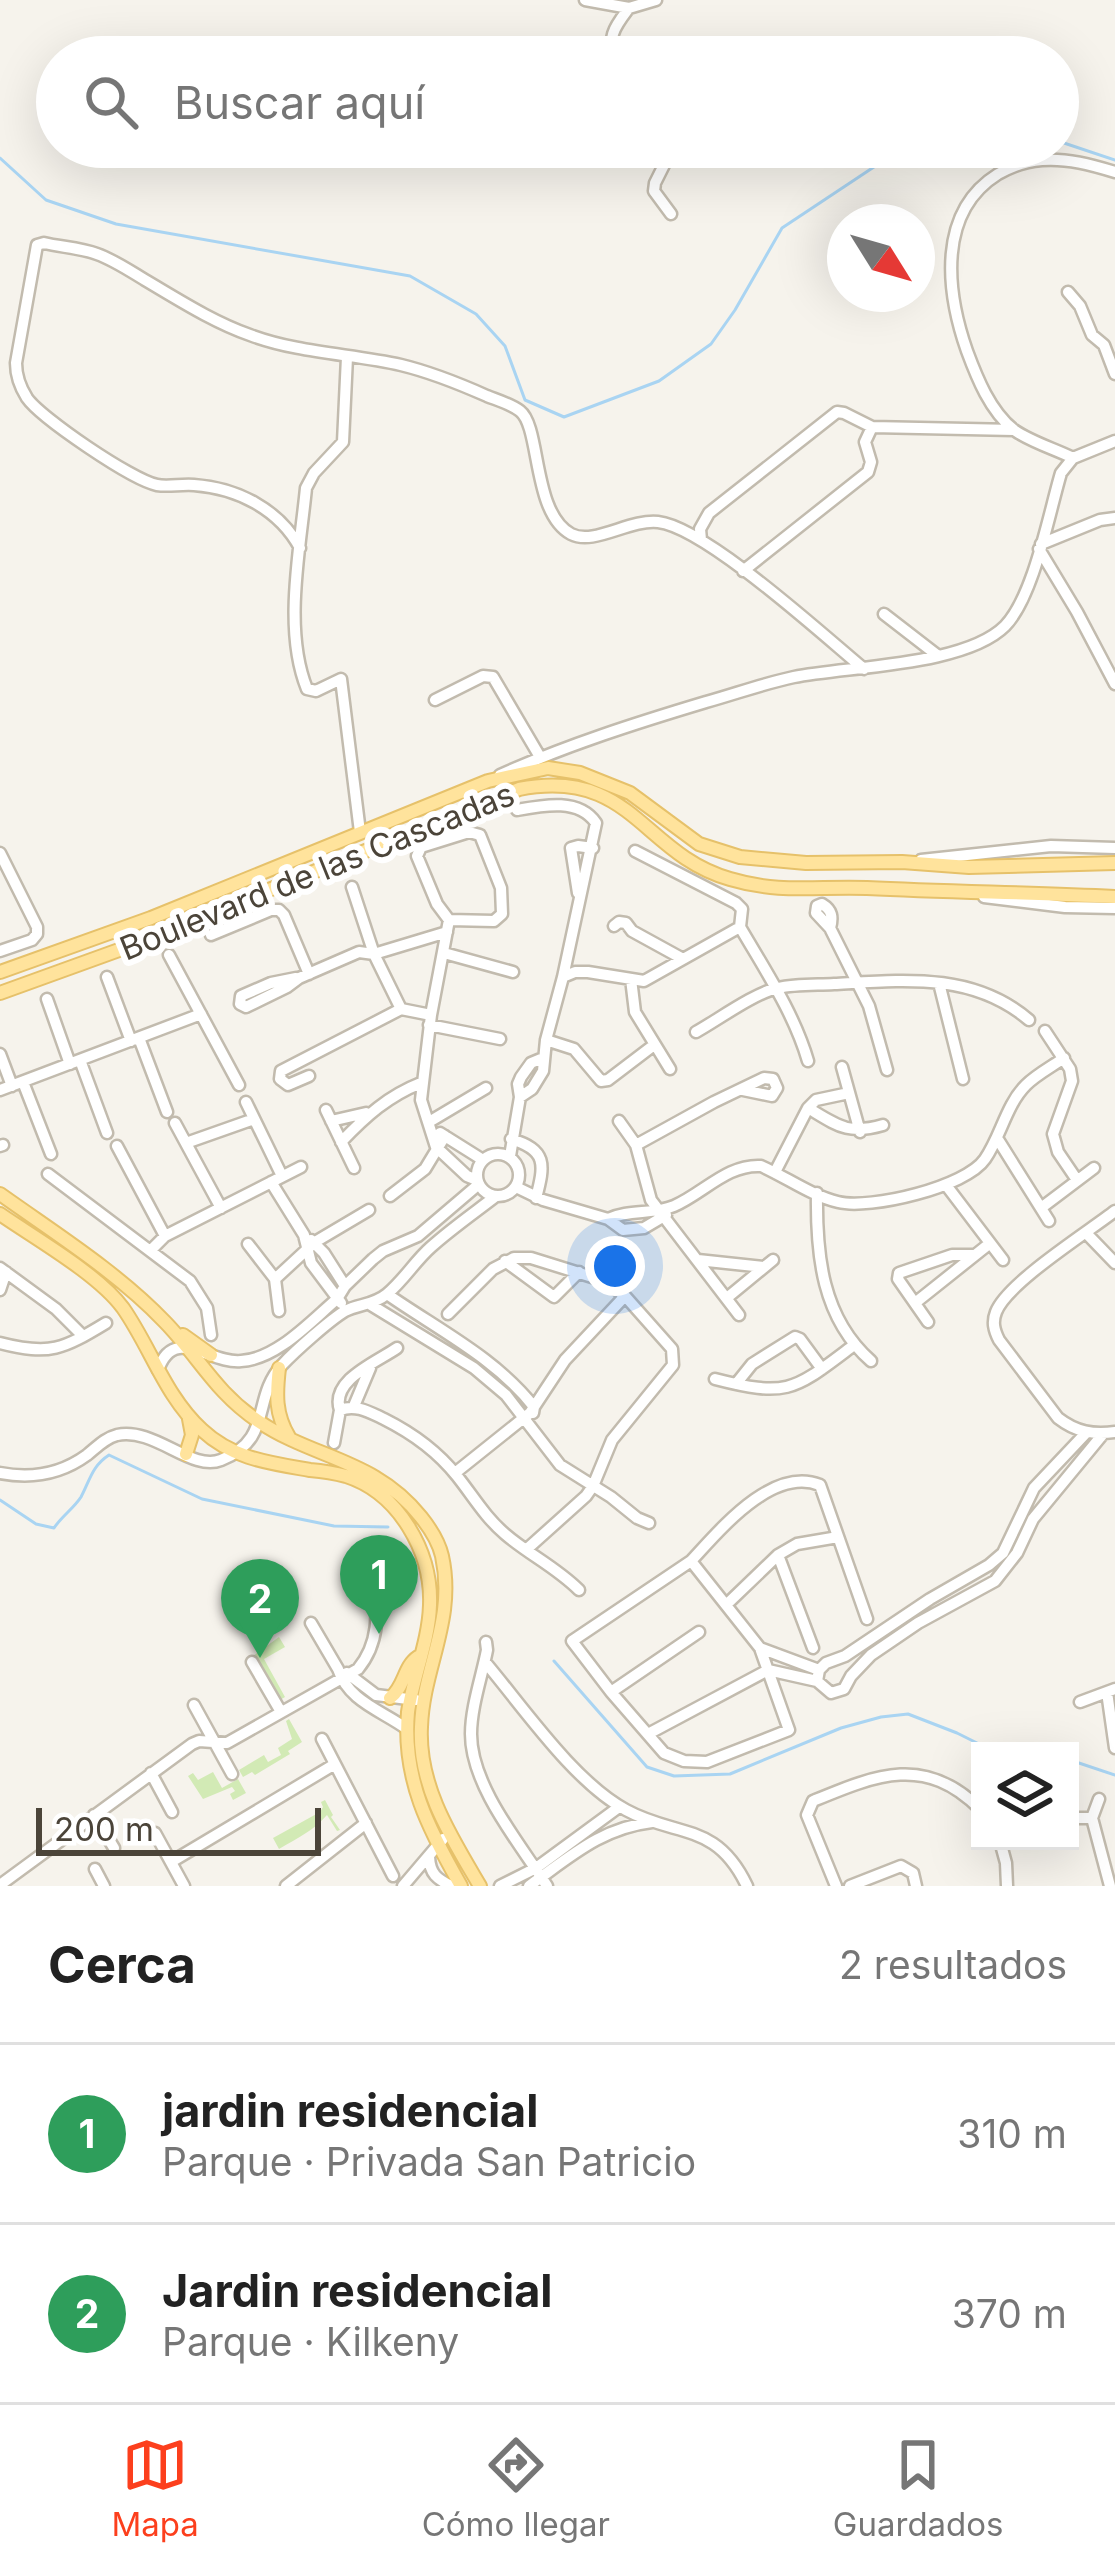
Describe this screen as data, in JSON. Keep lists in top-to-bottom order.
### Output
{
  "streets": {
    "main road": ["Boulevard de las Cascadas"]
  },
  "scale_bar": "200 m",
  "north": "bottom right",
  "page": {
    "search": "Buscar aquí",
    "pins": ["1", "2"],
    "scale": "200 m",
    "heading": ["Cerca", "2 resultados"],
    "list": [
      {
        "mark": "1",
        "name": "jardin residencial",
        "note": "Parque · Privada San Patricio",
        "value": "310 m"
      },
      {
        "mark": "2",
        "name": "Jardin residencial",
        "note": "Parque · Kilkeny",
        "value": "370 m"
      }
    ],
    "nav": ["Mapa", "Cómo llegar", "Guardados"]
  }
}
